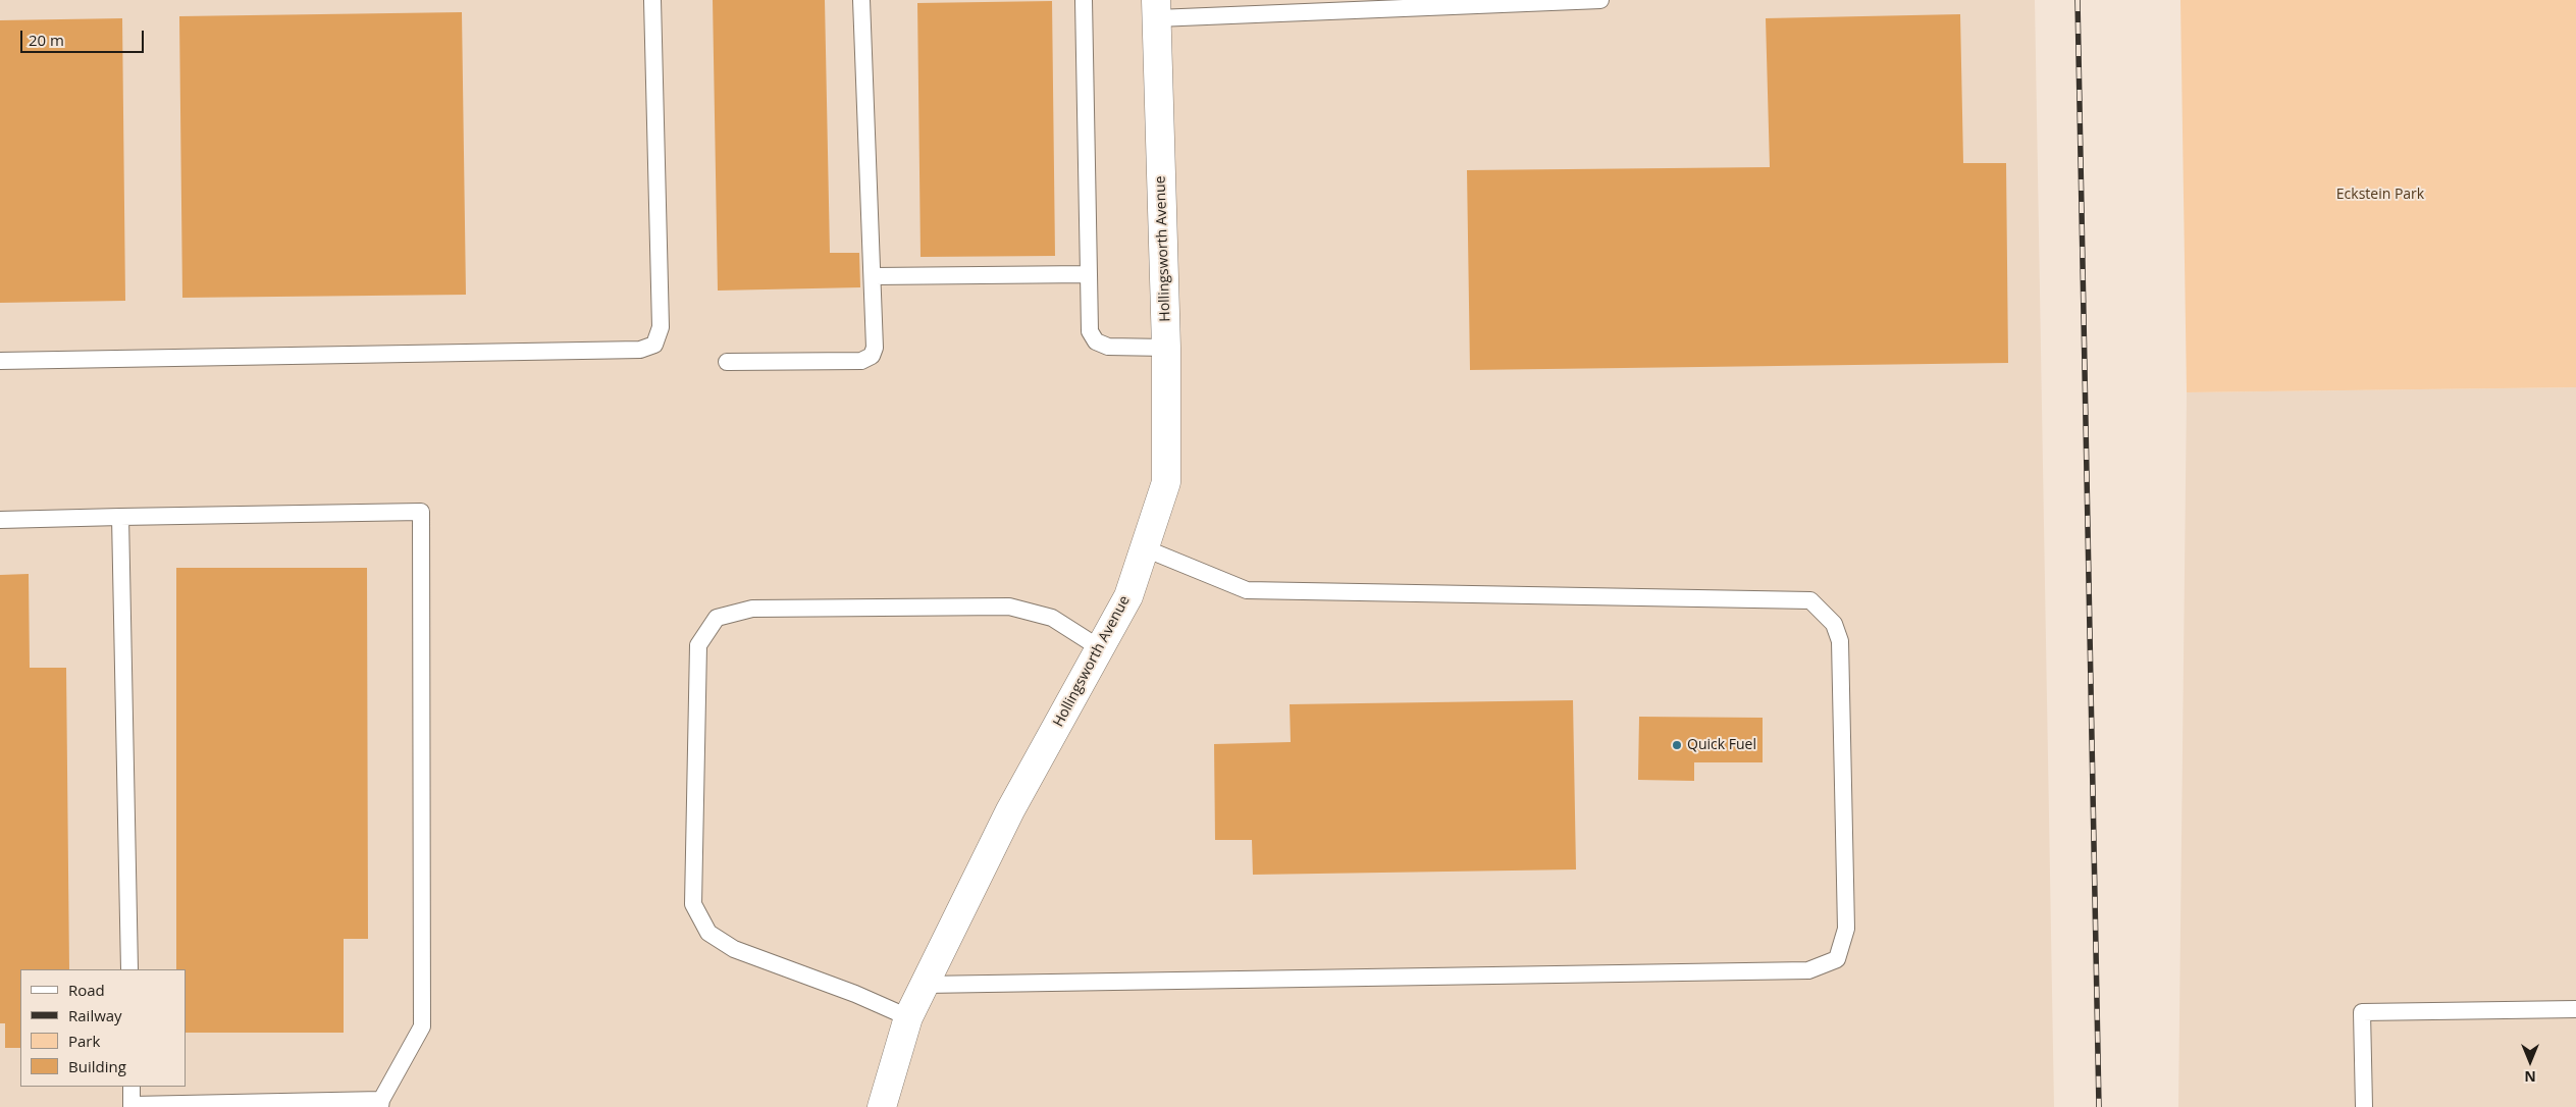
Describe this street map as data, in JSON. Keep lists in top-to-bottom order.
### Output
{
  "streets": {
    "street": ["Hollingsworth Avenue"]
  },
  "parks": ["Eckstein Park"],
  "places": ["Quick Fuel"],
  "legend": [
    "Road",
    "Railway",
    "Park",
    "Building"
  ],
  "scale_bar": "20 m",
  "north": "bottom"
}
